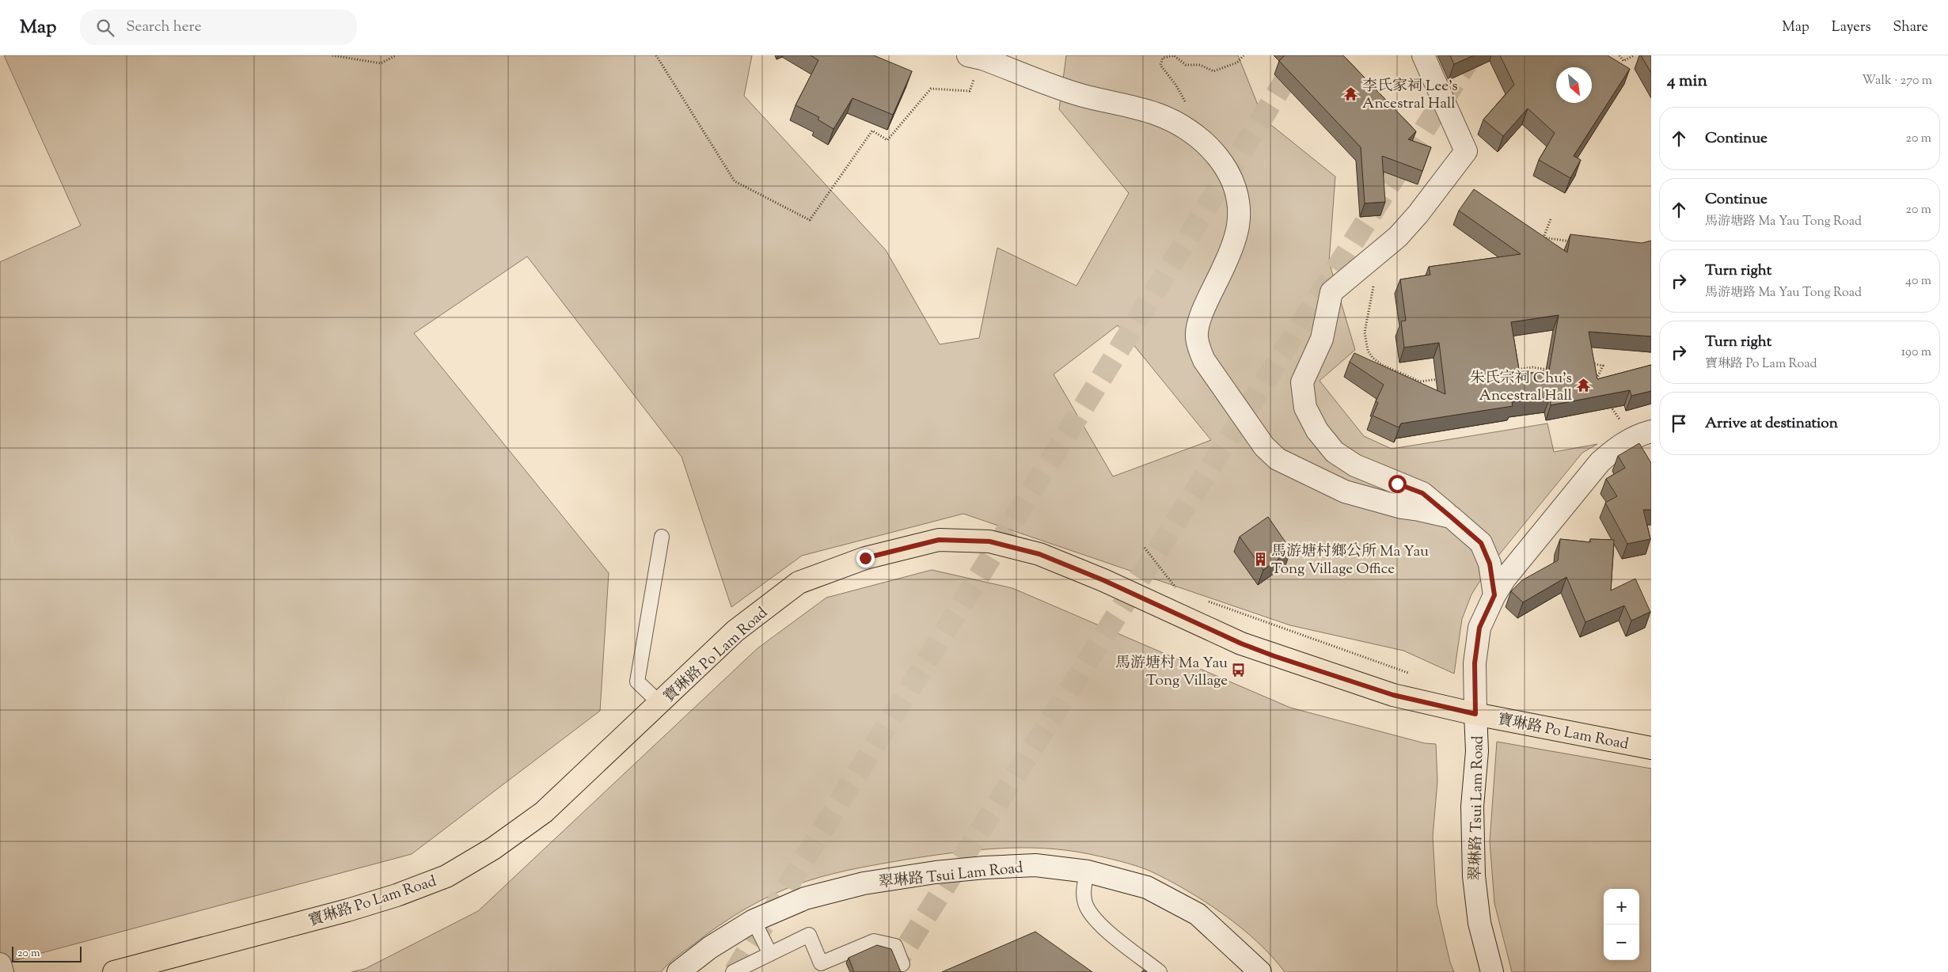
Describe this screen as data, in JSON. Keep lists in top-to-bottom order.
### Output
{
  "streets": {
    "main road": ["寶琳路 Po Lam Road"],
    "street": ["翠琳路 Tsui Lam Road"]
  },
  "crossings": [
    ["寶琳路 Po Lam Road", "翠琳路 Tsui Lam Road"]
  ],
  "places": {
    "temple": ["李氏家祠 Lee's Ancestral Hall", "朱氏宗祠 Chu's Ancestral Hall"],
    "building": ["馬游塘村鄉公所 Ma Yau Tong Village Office"],
    "bus stop": ["馬游塘村 Ma Yau Tong Village"]
  },
  "scale_bar": "20 m",
  "north": "bottom right",
  "page": {
    "header": "Map",
    "search": "Search here",
    "nav": ["Map", "Layers", "Share"],
    "heading": ["4 min", "Walk · 270 m"],
    "list": [
      ["Continue", "20 m"],
      ["Continue", "馬游塘路 Ma Yau Tong Road", "20 m"],
      ["Turn right", "馬游塘路 Ma Yau Tong Road", "40 m"],
      ["Turn right", "寶琳路 Po Lam Road", "190 m"],
      "Arrive at destination"
    ],
    "map_buttons": ["+", "−"],
    "scale": "20 m"
  }
}
